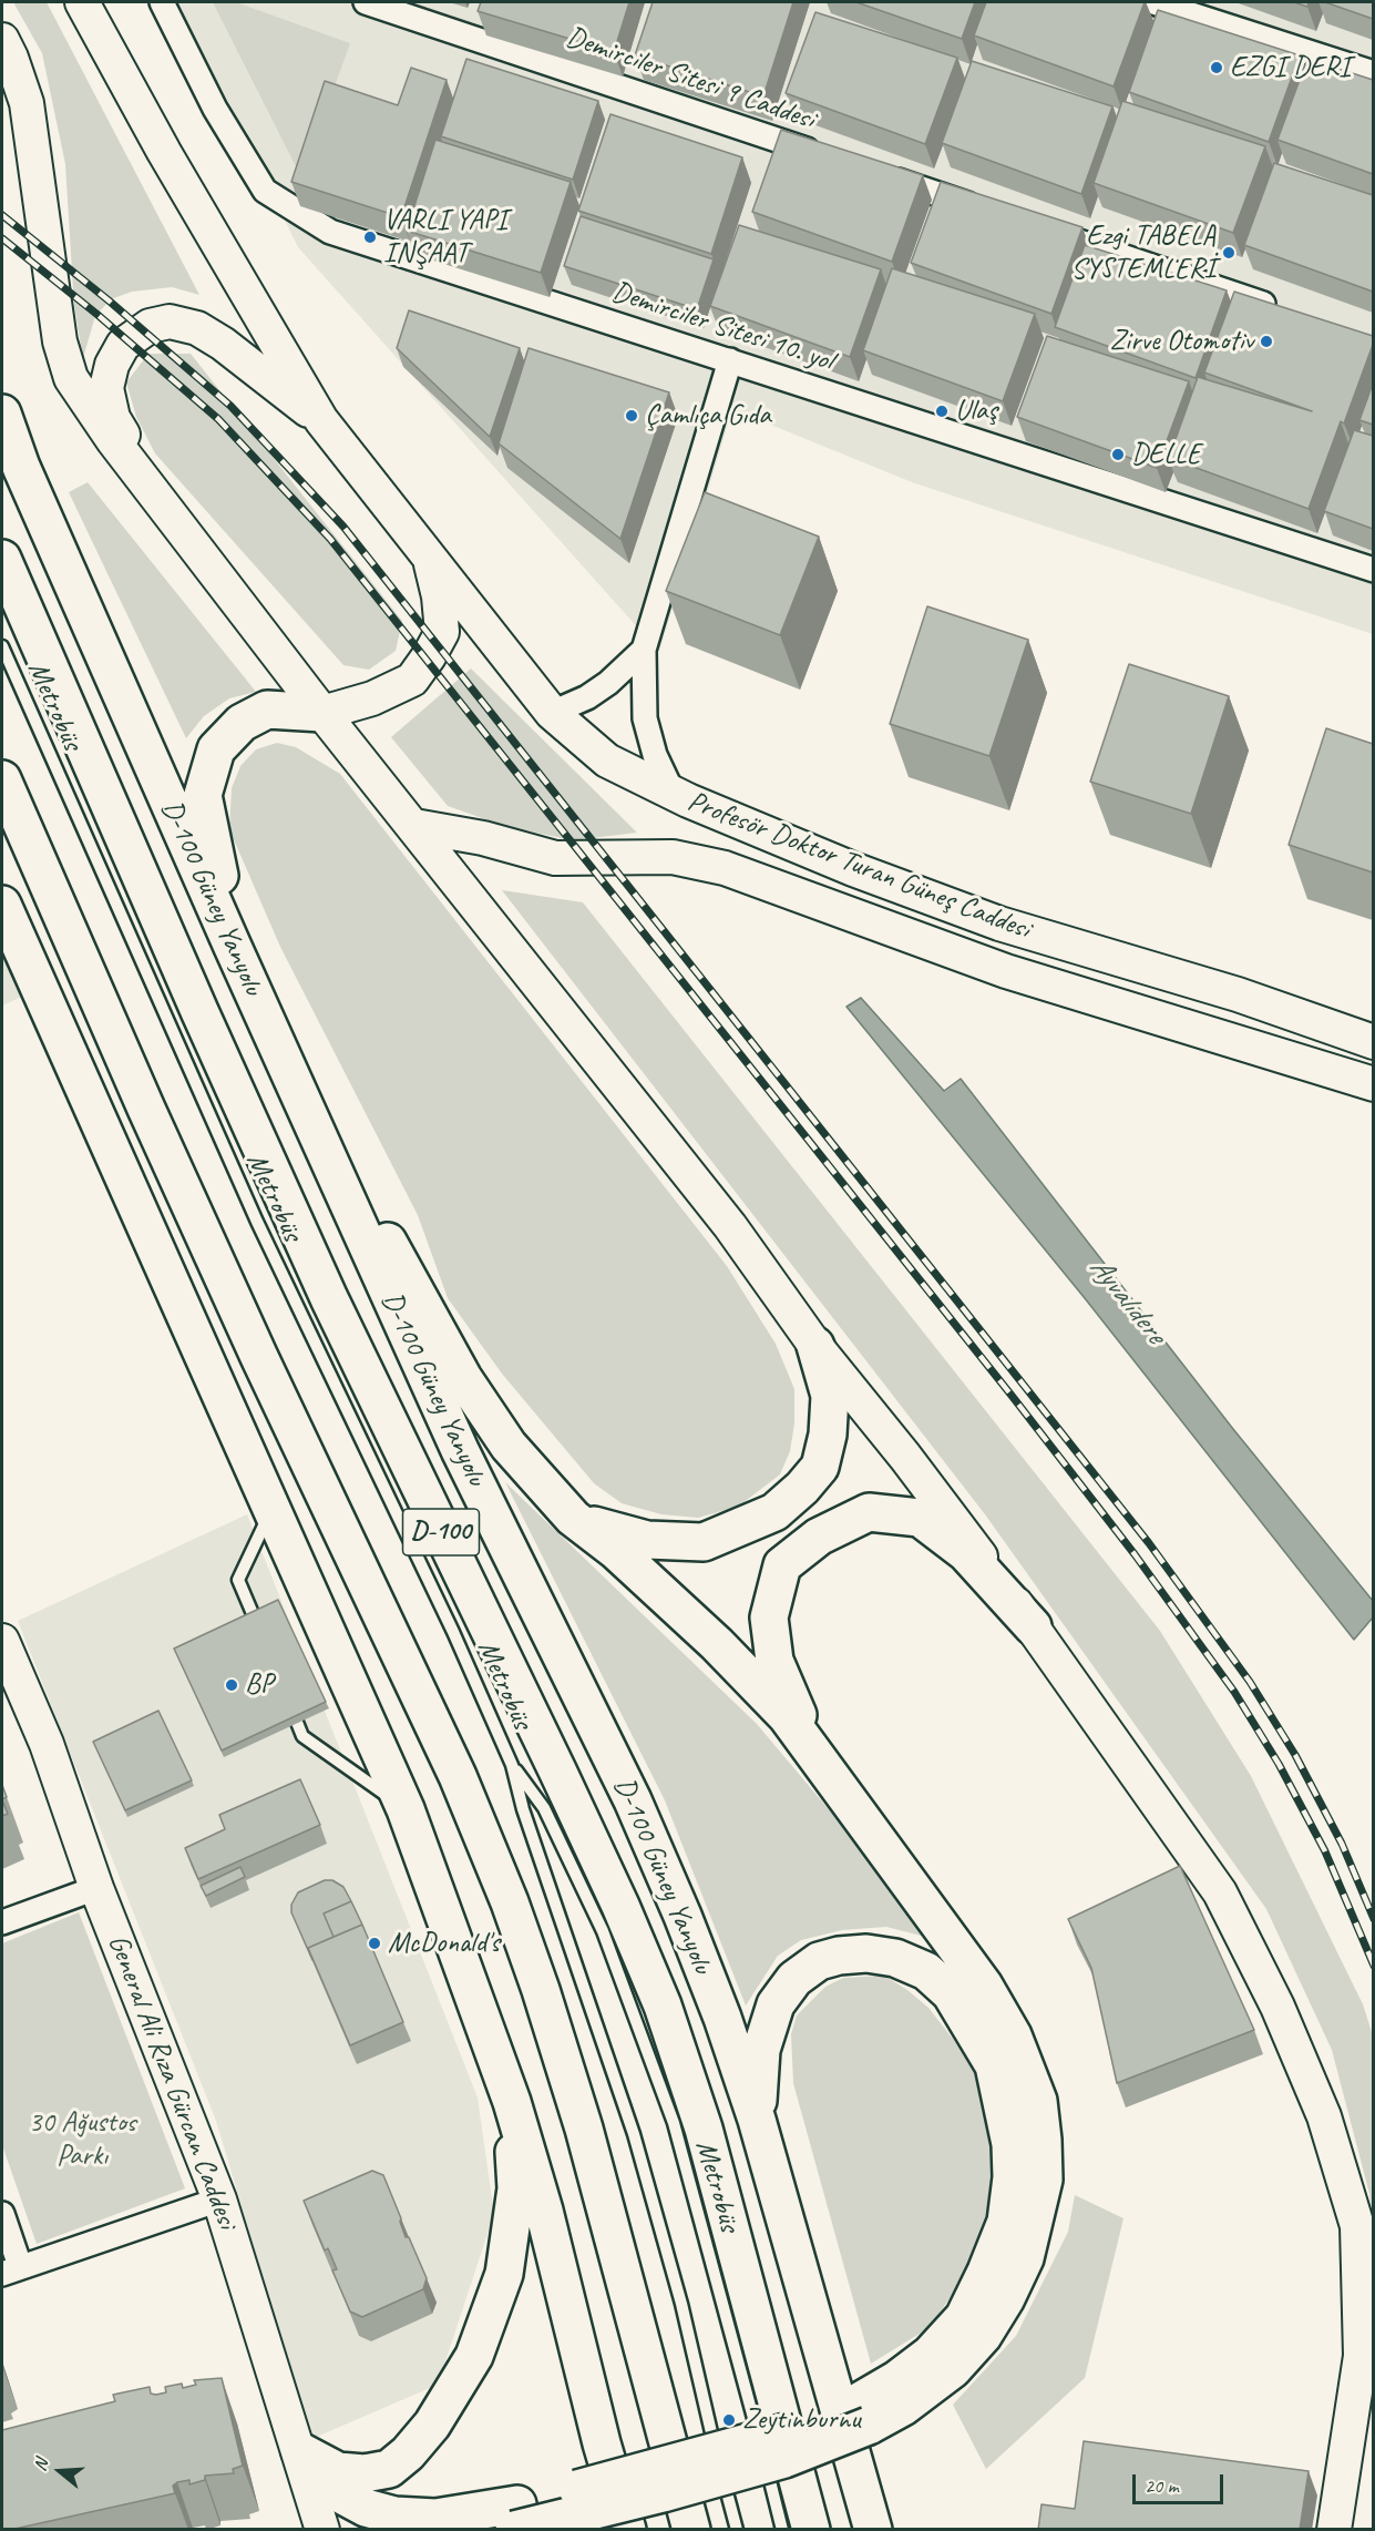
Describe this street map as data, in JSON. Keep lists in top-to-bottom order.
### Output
{
  "streets": {
    "main road": [
      "Profesör Doktor Turan Güneş Caddesi",
      "D-100 Güney Yanyolu",
      "D-100",
      "General Ali Rıza Gürcan Caddesi"
    ],
    "street": ["Demirciler Sitesi 9 Caddesi", "Demirciler Sitesi 10. yol"],
    "lane": ["Metrobüs"]
  },
  "water": ["Ayvalıdere"],
  "parks": ["30 Ağustos Parkı"],
  "places": [
    "EZGI DERI",
    "VARLI YAPI INŞAAT",
    "Ezgi TABELA SYSTEMLERİ",
    "Zirve Otomotiv",
    "Ulaş",
    "Çamlıça Gıda",
    "DELLE",
    "BP",
    "McDonald's",
    "Zeytinburnu"
  ],
  "scale_bar": "20 m",
  "north": "left"
}
